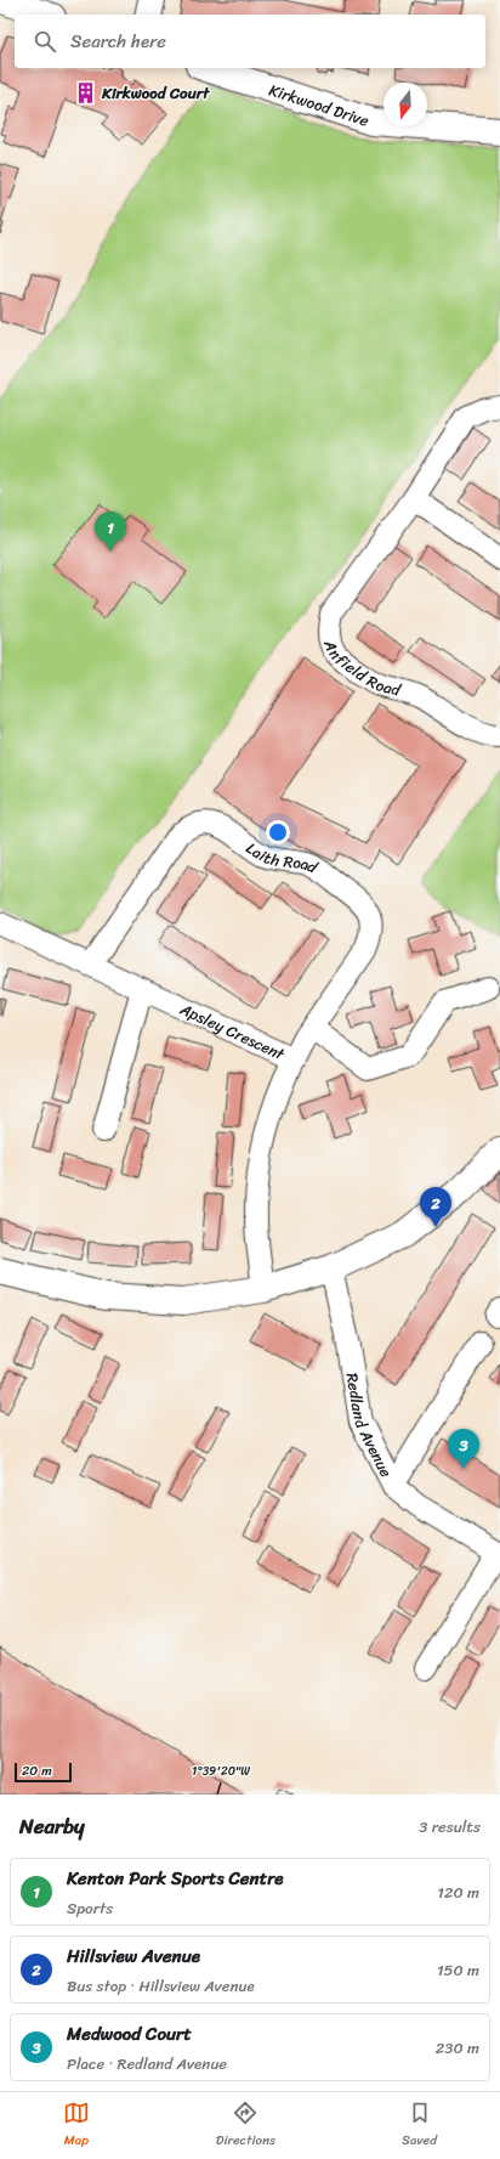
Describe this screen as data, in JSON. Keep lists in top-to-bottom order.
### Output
{
  "streets": {
    "street": [
      "Kirkwood Drive",
      "Anfield Road",
      "Laith Road",
      "Apsley Crescent",
      "Redland Avenue"
    ]
  },
  "crossings": [
    ["Laith Road", "Apsley Crescent"]
  ],
  "places": {
    "building": ["Kirkwood Court"]
  },
  "scale_bar": "20 m",
  "north": "bottom",
  "page": {
    "search": "Search here",
    "pins": ["1", "2", "3"],
    "scale": "20 m",
    "heading": ["Nearby", "3 results"],
    "list": [
      {
        "mark": "1",
        "name": "Kenton Park Sports Centre",
        "note": "Sports",
        "value": "120 m"
      },
      {
        "mark": "2",
        "name": "Hillsview Avenue",
        "note": "Bus stop · Hillsview Avenue",
        "value": "150 m"
      },
      {
        "mark": "3",
        "name": "Medwood Court",
        "note": "Place · Redland Avenue",
        "value": "230 m"
      }
    ],
    "nav": ["Map", "Directions", "Saved"]
  },
  "coordinates": ["1°39'20\"W"]
}
